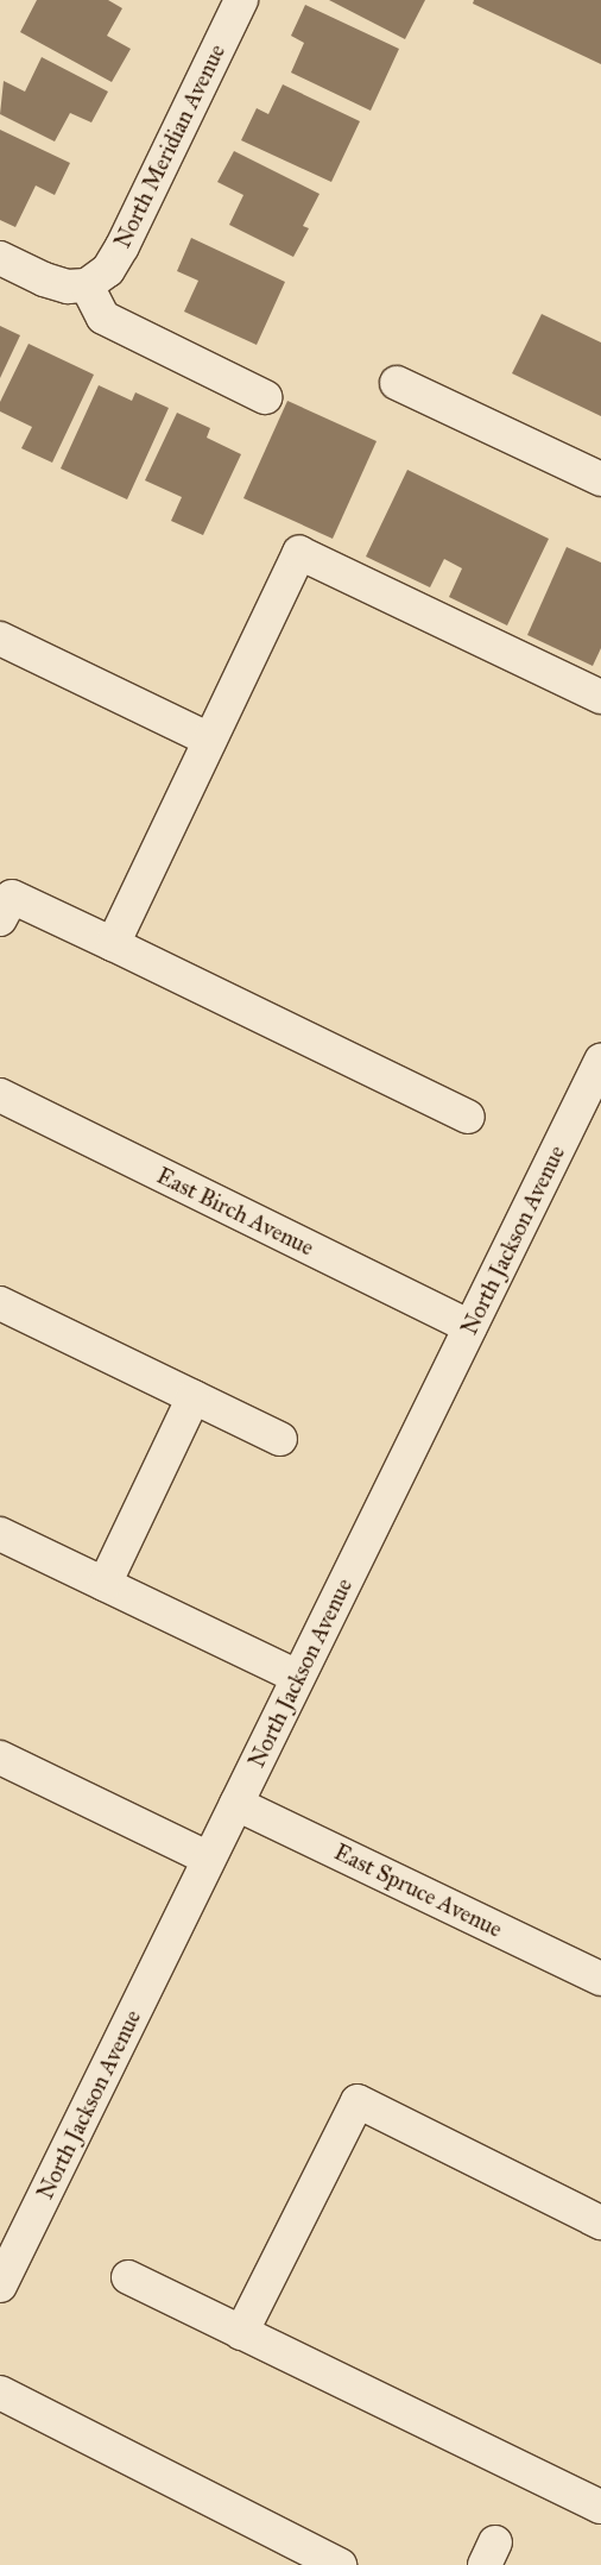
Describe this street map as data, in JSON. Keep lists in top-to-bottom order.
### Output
{
  "streets": {
    "street": [
      "North Meridian Avenue",
      "East Birch Avenue",
      "North Jackson Avenue",
      "East Spruce Avenue"
    ]
  },
  "crossings": [
    ["East Birch Avenue", "North Jackson Avenue"],
    ["North Jackson Avenue", "East Spruce Avenue"]
  ]
}
